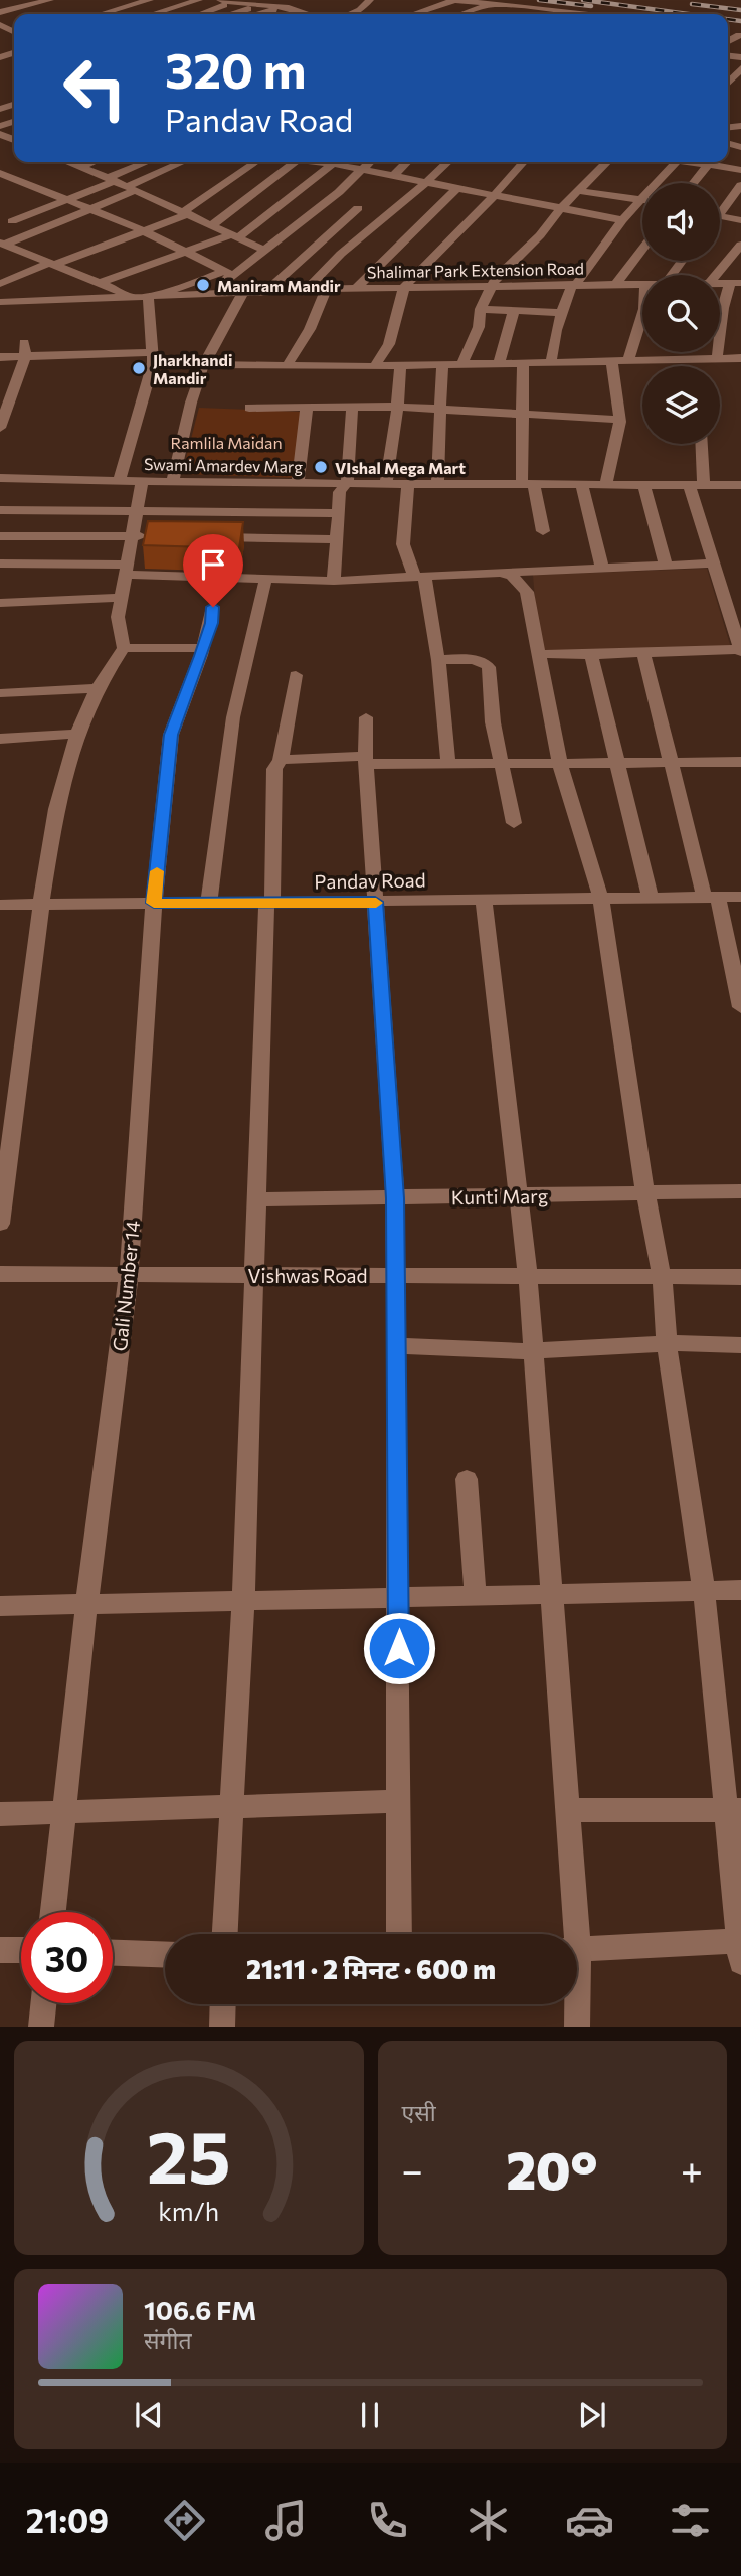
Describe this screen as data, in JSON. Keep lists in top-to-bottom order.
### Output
{
  "streets": {
    "street": [
      "Shalimar Park Extension Road",
      "Swami Amardev Marg",
      "Pandav Road",
      "Kunti Marg",
      "Vishwas Road",
      "Gali Number 14"
    ]
  },
  "crossings": [
    ["Pandav Road", "Gali Number 14"],
    ["Vishwas Road", "Gali Number 14"]
  ],
  "parks": ["Ramlila Maidan"],
  "places": ["Maniram Mandir", "Jharkhandi Mandir", "VIshal Mega Mart"],
  "page": {
    "turn": ["320 m", "Pandav Road"],
    "limit": "30",
    "trip": "21:11 · 2 मिनट · 600 m",
    "tile": "एसी",
    "heat": ["−", "20°", "+"],
    "song": ["106.6 FM", "संगीत"],
    "tabs": "21:09",
    "gauge": ["25", "km/h"]
  }
}
